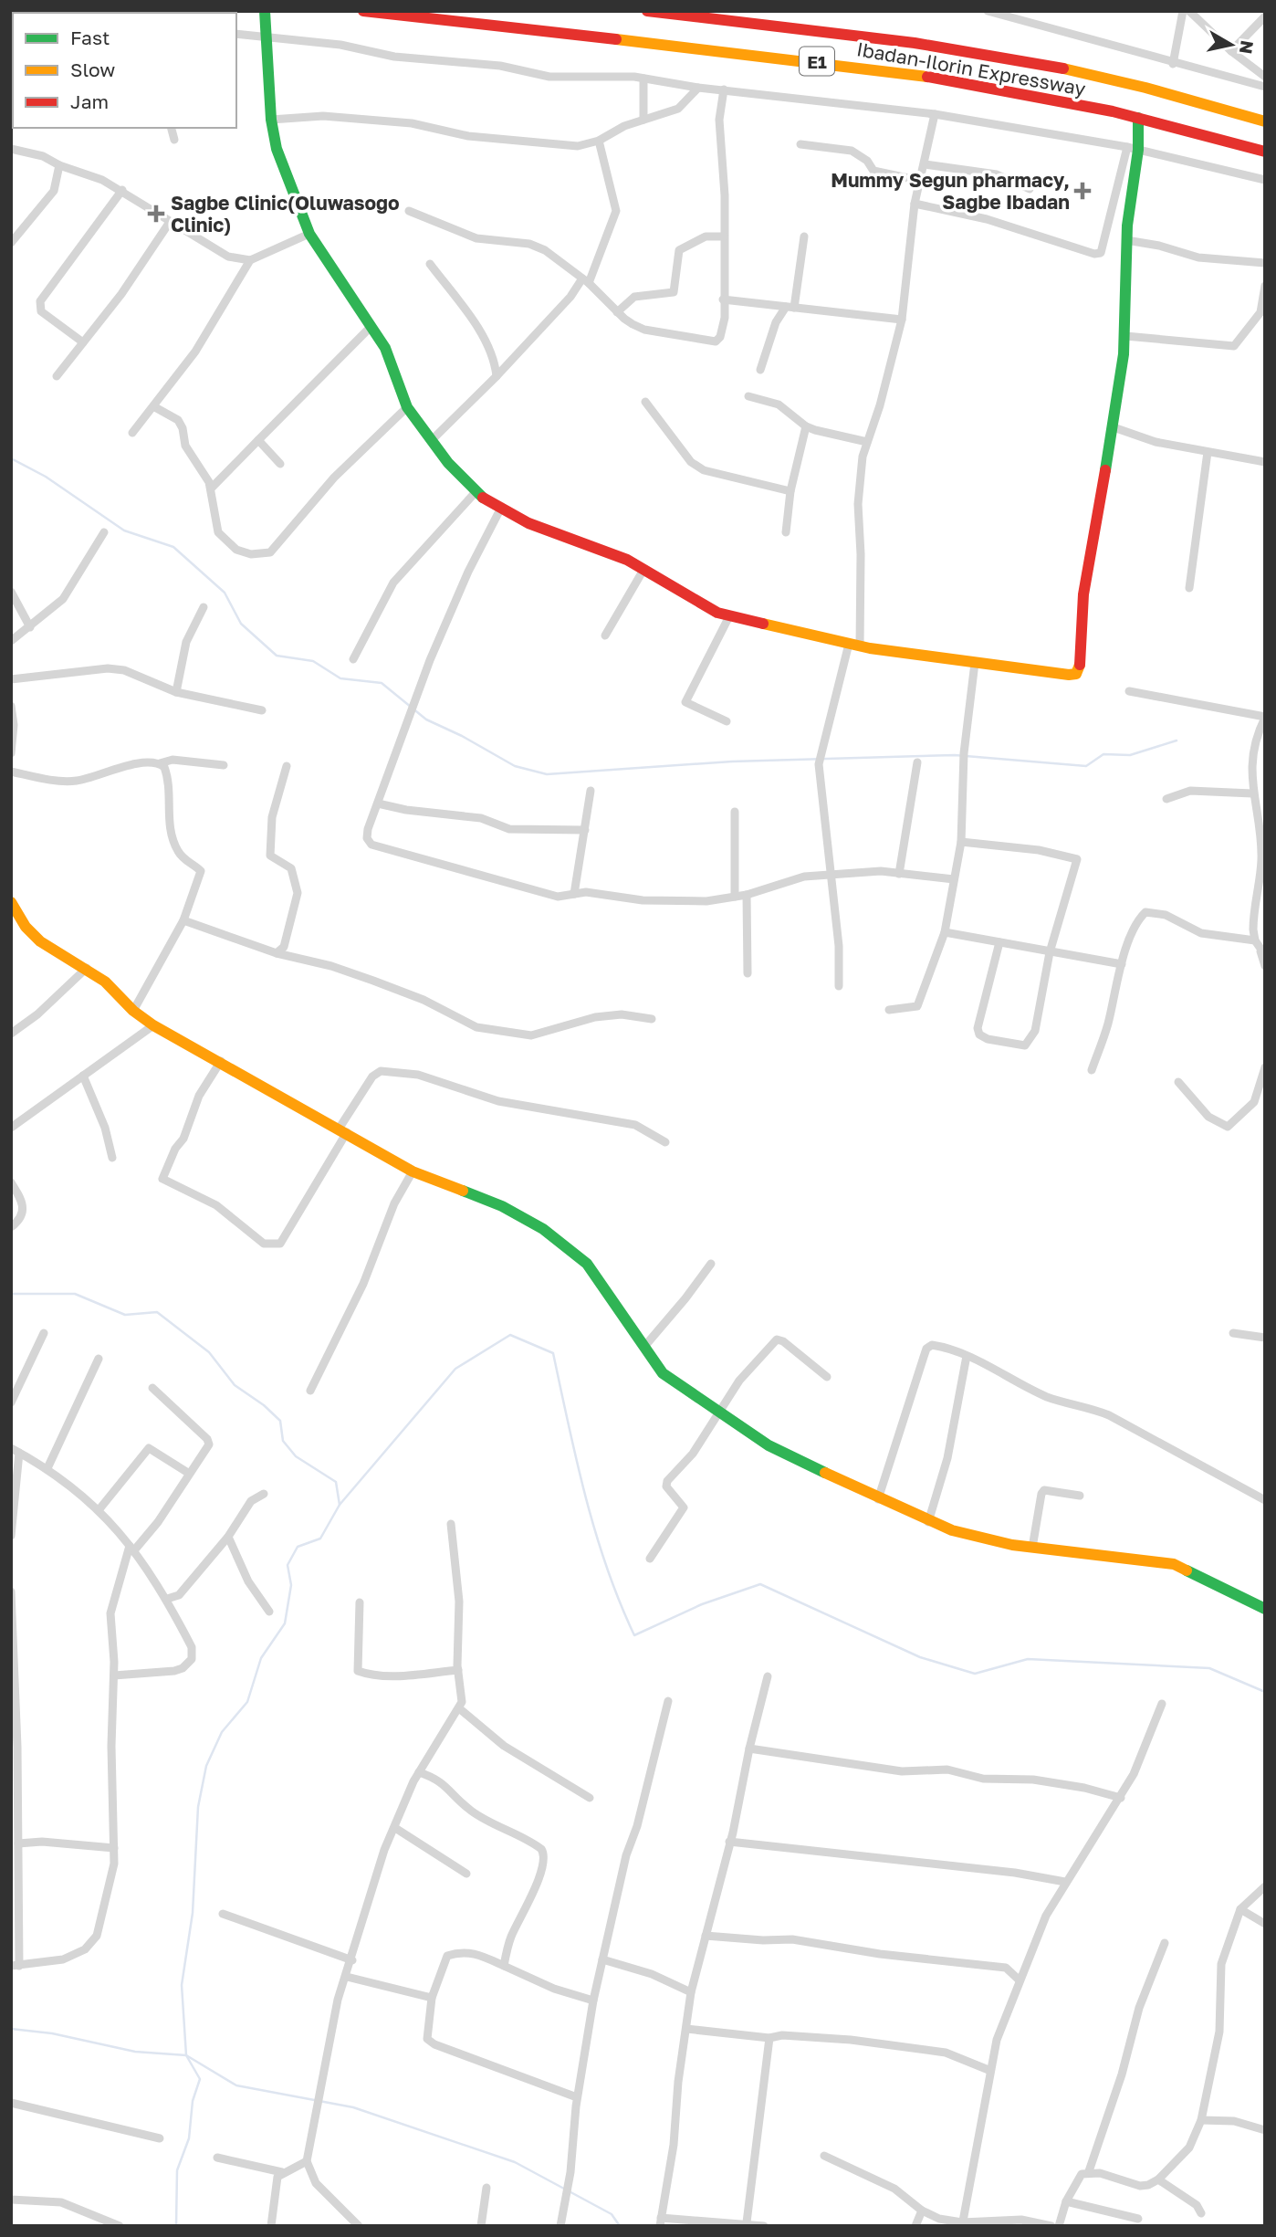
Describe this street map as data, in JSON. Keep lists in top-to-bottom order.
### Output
{
  "streets": {
    "main road": ["E1", "Ibadan-Ilorin Expressway"]
  },
  "places": {
    "health": ["Mummy Segun pharmacy, Sagbe Ibadan", "Sagbe Clinic(Oluwasogo Clinic)"]
  },
  "legend": ["Fast", "Slow", "Jam"],
  "north": "right"
}
